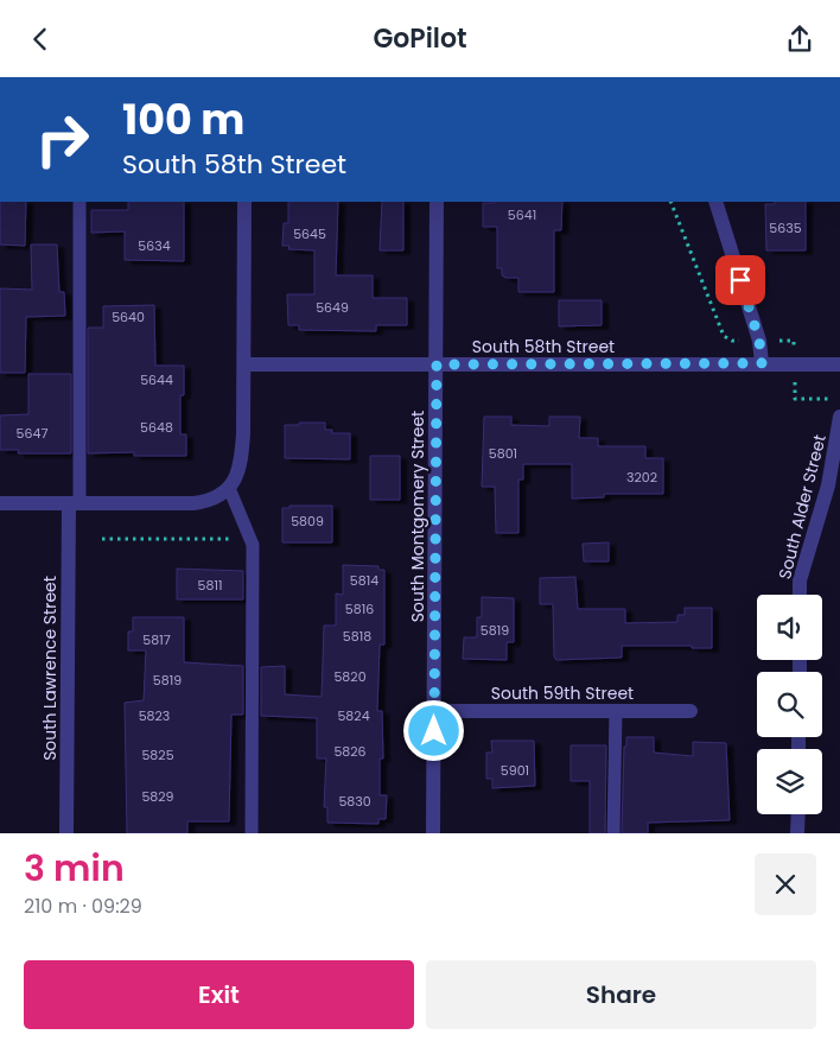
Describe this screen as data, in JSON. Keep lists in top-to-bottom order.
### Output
{
  "streets": {
    "street": [
      "South 58th Street",
      "South Alder Street",
      "South Montgomery Street",
      "South Lawrence Street",
      "South 59th Street"
    ]
  },
  "crossings": [
    ["South 58th Street", "South Montgomery Street"],
    ["South Montgomery Street", "South 59th Street"]
  ],
  "house_numbers": [
    "5641",
    "5635",
    "5645",
    "5634",
    "5649",
    "5640",
    "5644",
    "5648",
    "5647",
    "5801",
    "3202",
    "5809",
    "5814",
    "5811",
    "5816",
    "5819",
    "5818",
    "5817",
    "5820",
    "5819",
    "5823",
    "5824",
    "5826",
    "5825",
    "5901",
    "5829",
    "5830"
  ],
  "page": {
    "header": "GoPilot",
    "turn": ["100 m", "South 58th Street"],
    "heading": ["3 min", "210 m · 09:29"],
    "buttons": ["Exit", "Share"]
  }
}
